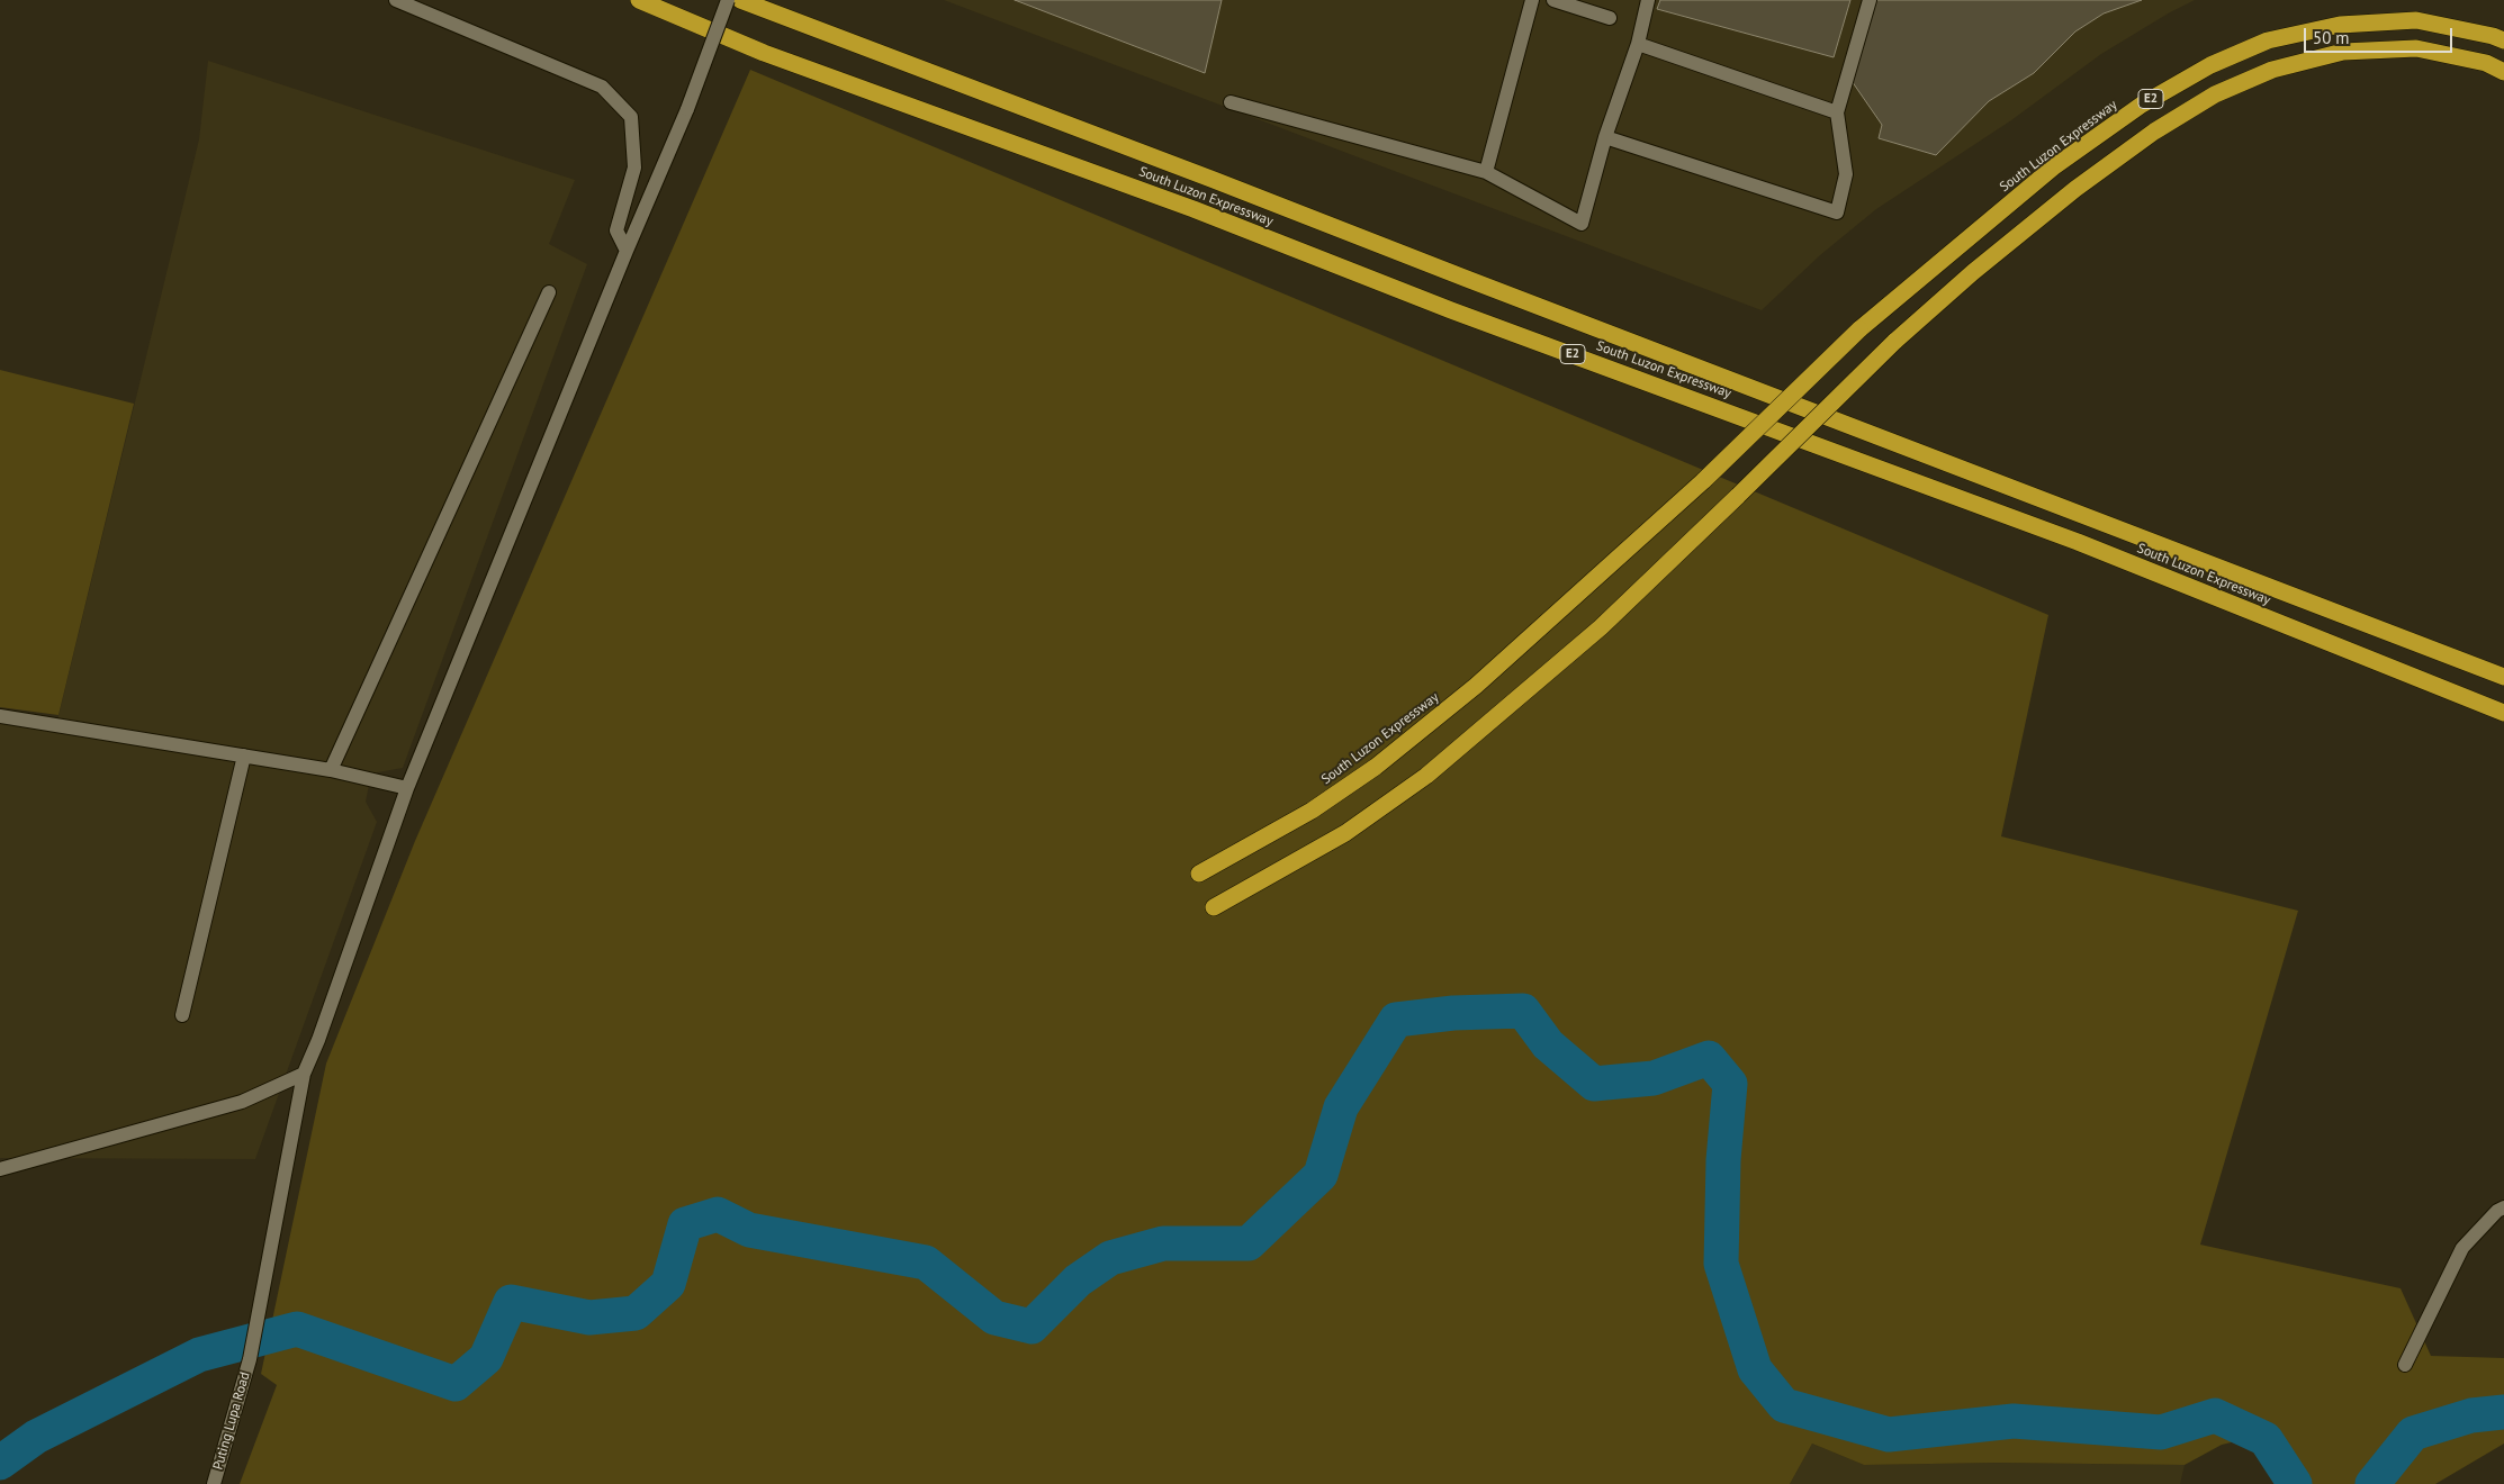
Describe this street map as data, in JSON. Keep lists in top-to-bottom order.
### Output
{
  "streets": {
    "highway": ["E2", "South Luzon Expressway"],
    "street": ["Puting Lupa Road"]
  },
  "scale_bar": "50 m"
}
